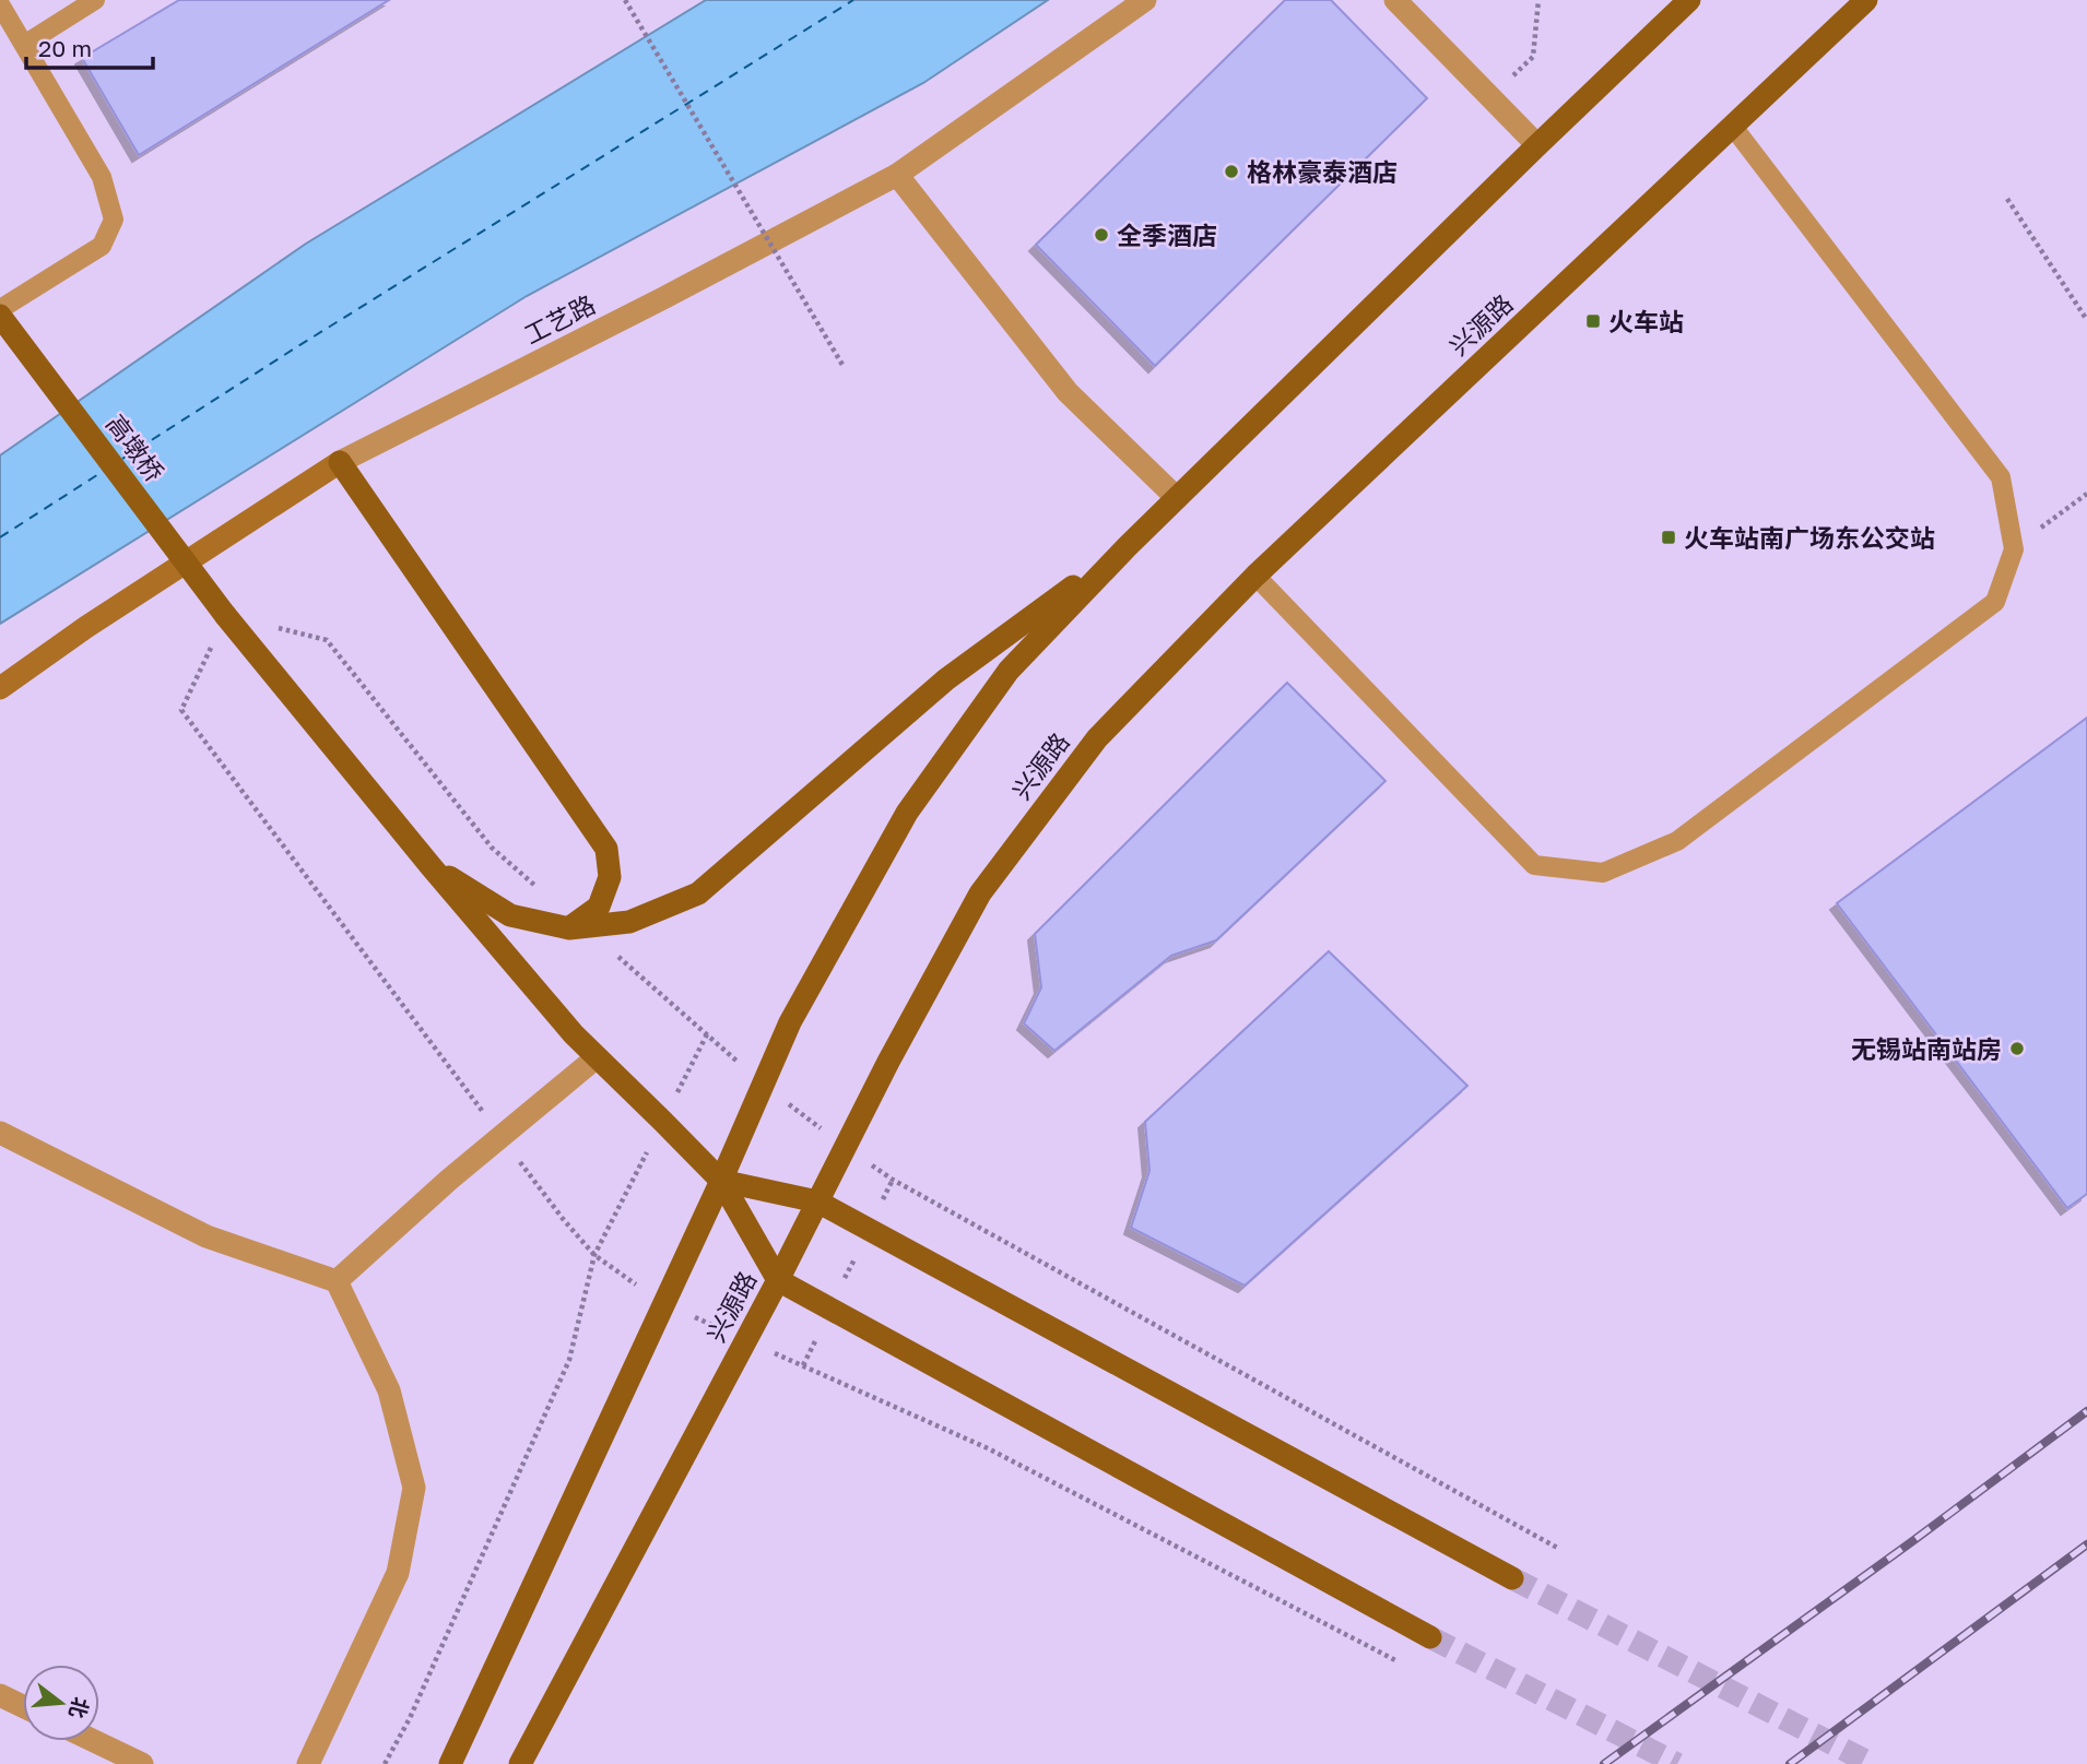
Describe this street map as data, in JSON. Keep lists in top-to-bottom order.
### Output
{
  "streets": {
    "main road": ["兴源路", "高墩桥"],
    "street": ["工艺路"]
  },
  "crossings": [
    ["兴源路", "高墩桥"]
  ],
  "places": {
    "other": ["格林豪泰酒店", "全季酒店", "无锡站南站房"],
    "transit": ["火车站", "火车站南广场东公交站"]
  },
  "scale_bar": "20 m",
  "north": "right"
}
